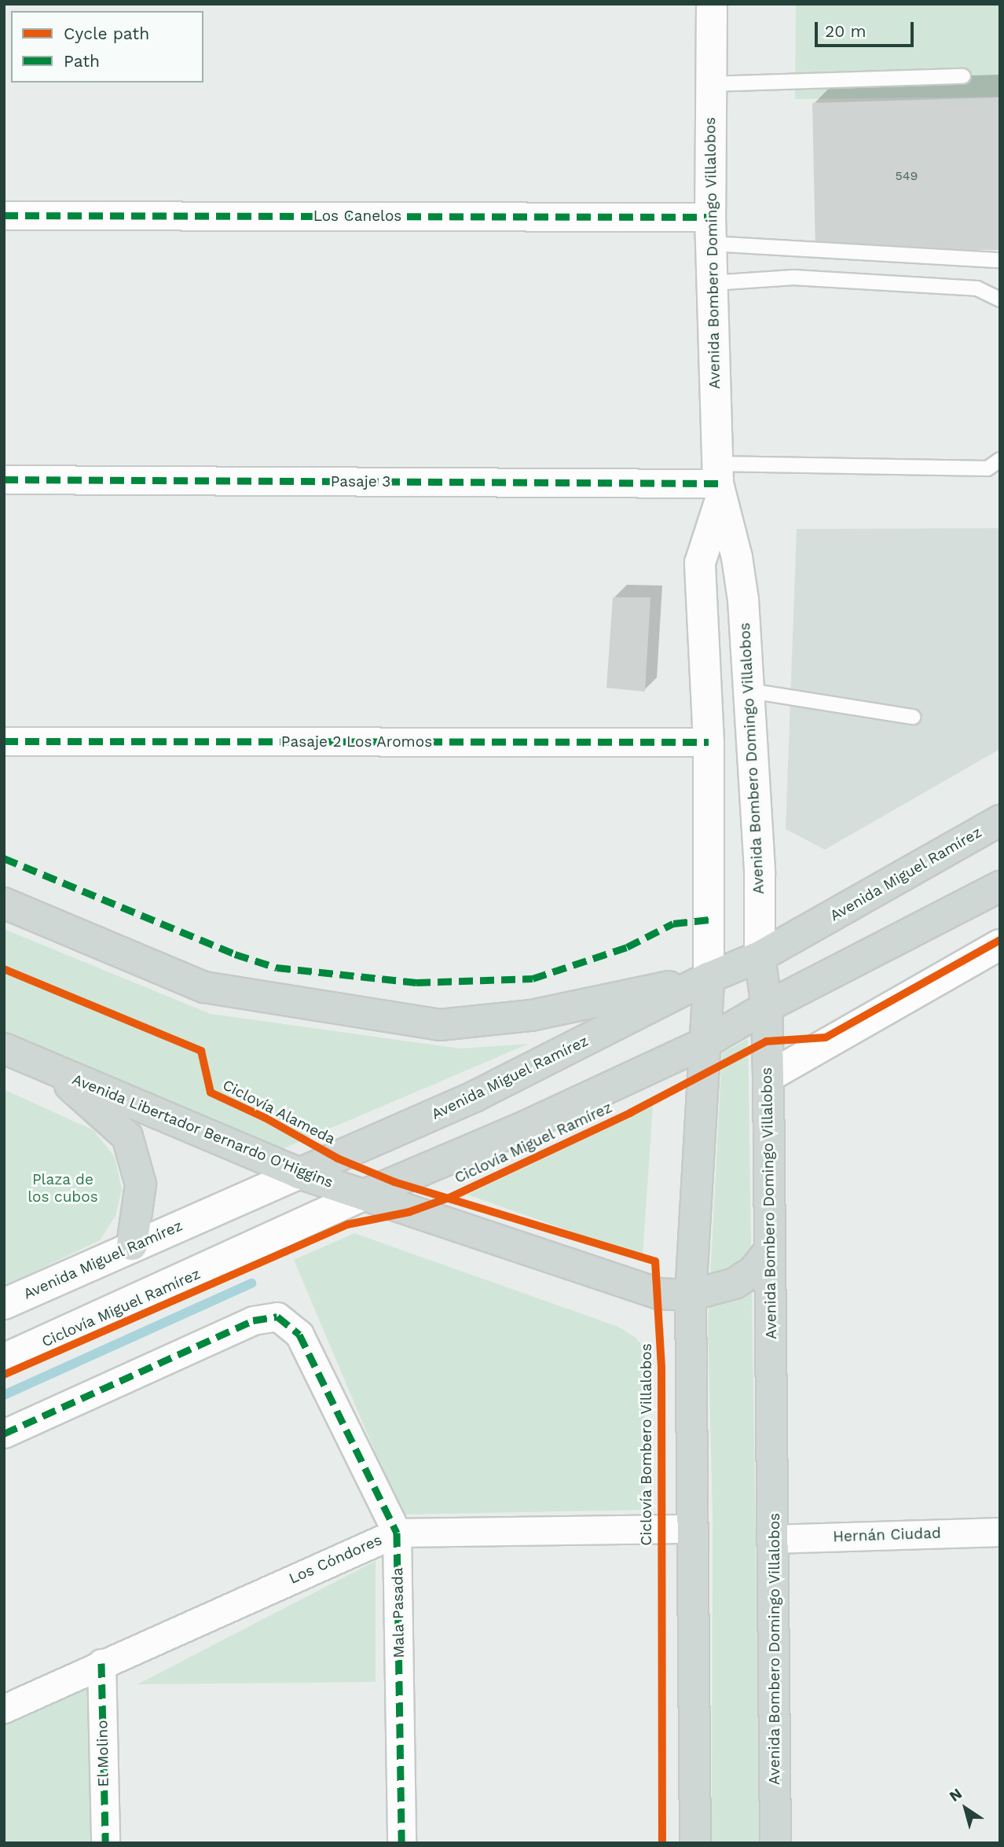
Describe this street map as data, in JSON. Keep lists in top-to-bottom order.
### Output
{
  "streets": {
    "main road": ["Avenida Bombero Domingo Villalobos", "Avenida Miguel Ramírez", "Avenida Libertador Bernardo O'Higgins"],
    "street": [
      "Los Canelos",
      "Pasaje 3",
      "Pasaje 2 Los Aromos",
      "Hernán Ciudad",
      "Los Cóndores",
      "Mala Pasada",
      "El Molino"
    ],
    "cycle path": ["Ciclovía Alameda", "Ciclovía Miguel Ramírez"]
  },
  "crossings": [
    ["Los Canelos", "Avenida Bombero Domingo Villalobos"],
    ["Avenida Bombero Domingo Villalobos", "Pasaje 3"],
    ["Avenida Bombero Domingo Villalobos", "Pasaje 2 Los Aromos"],
    ["Avenida Bombero Domingo Villalobos", "Avenida Miguel Ramírez"],
    ["Avenida Bombero Domingo Villalobos", "Avenida Libertador Bernardo O'Higgins"],
    ["Avenida Bombero Domingo Villalobos", "Hernán Ciudad"],
    ["Avenida Bombero Domingo Villalobos", "Los Cóndores"],
    ["Avenida Miguel Ramírez", "Avenida Libertador Bernardo O'Higgins"],
    ["Los Cóndores", "Mala Pasada"],
    ["Los Cóndores", "El Molino"]
  ],
  "parks": ["Plaza de los cubos"],
  "house_numbers": ["549"],
  "legend": ["Cycle path", "Path"],
  "scale_bar": "20 m",
  "north": "top left"
}
